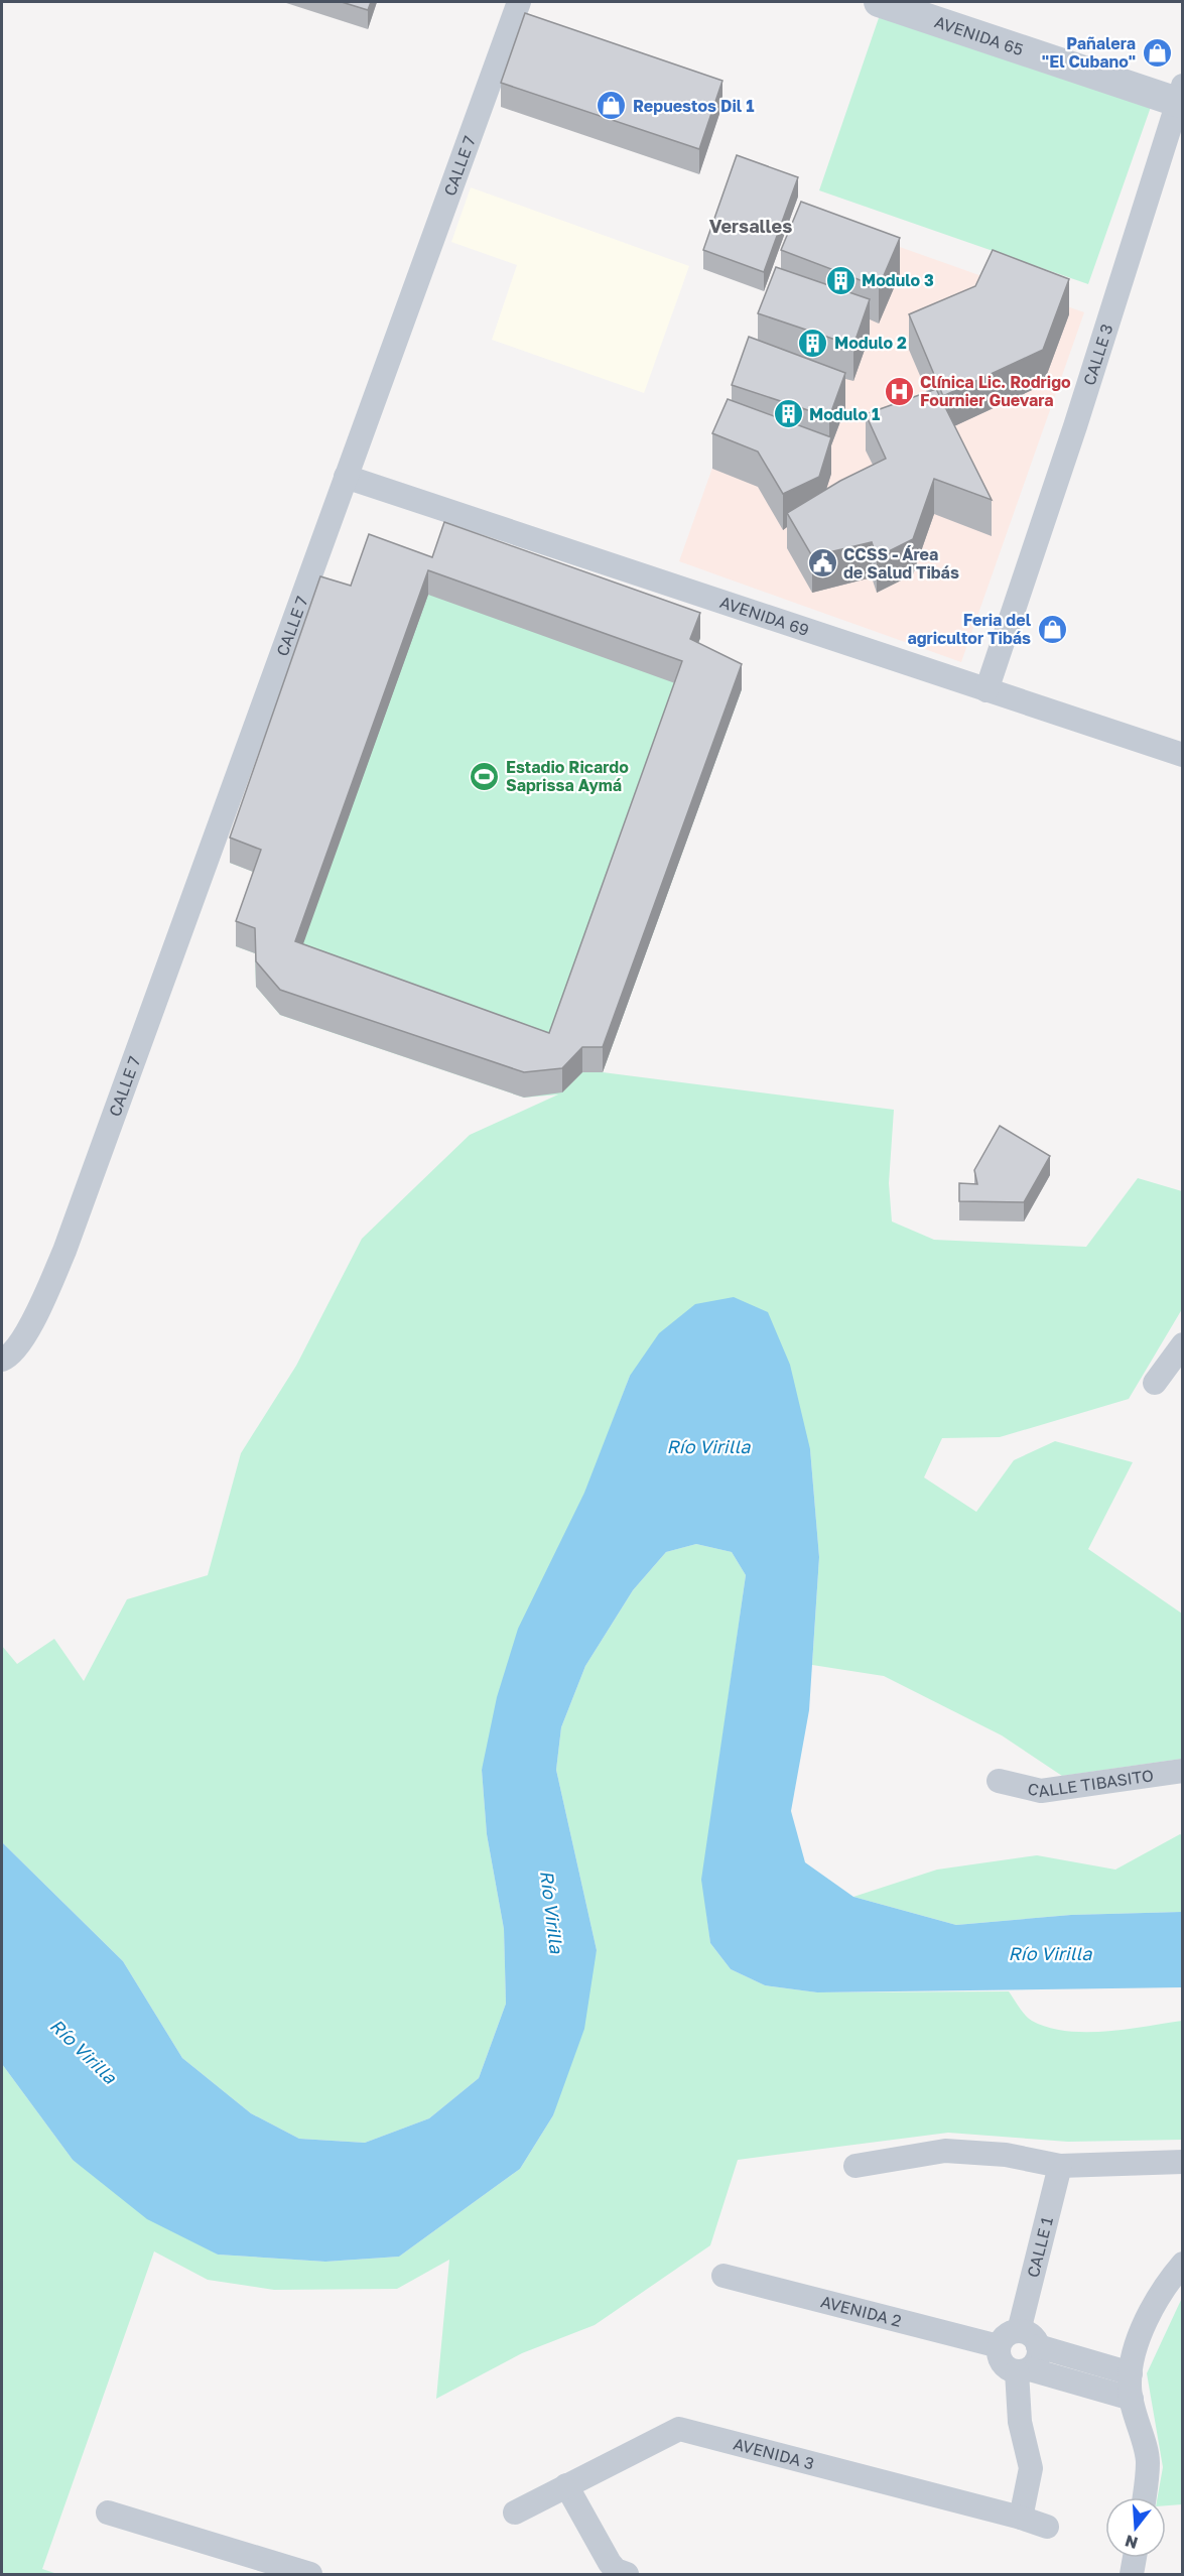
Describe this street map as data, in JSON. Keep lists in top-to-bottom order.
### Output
{
  "streets": {
    "street": [
      "AVENIDA 65",
      "CALLE 7",
      "CALLE 3",
      "AVENIDA 69",
      "CALLE TIBASITO",
      "CALLE 1",
      "AVENIDA 2",
      "AVENIDA 3"
    ]
  },
  "crossings": [
    ["AVENIDA 65", "CALLE 3"],
    ["CALLE 7", "AVENIDA 69"],
    ["CALLE 3", "AVENIDA 69"],
    ["CALLE 1", "AVENIDA 2"]
  ],
  "districts": ["Versalles"],
  "water": ["Río Virilla"],
  "places": {
    "shop": ["Pañalera \"El Cubano\"", "Repuestos Dil 1", "Feria del agricultor Tibás"],
    "building": ["Modulo 3", "Modulo 2", "Modulo 1"],
    "hospital": ["Clínica Lic. Rodrigo Fournier Guevara"],
    "public building": ["CCSS - Área de Salud Tibás"],
    "sports": ["Estadio Ricardo Saprissa Aymá"]
  },
  "north": "bottom"
}
